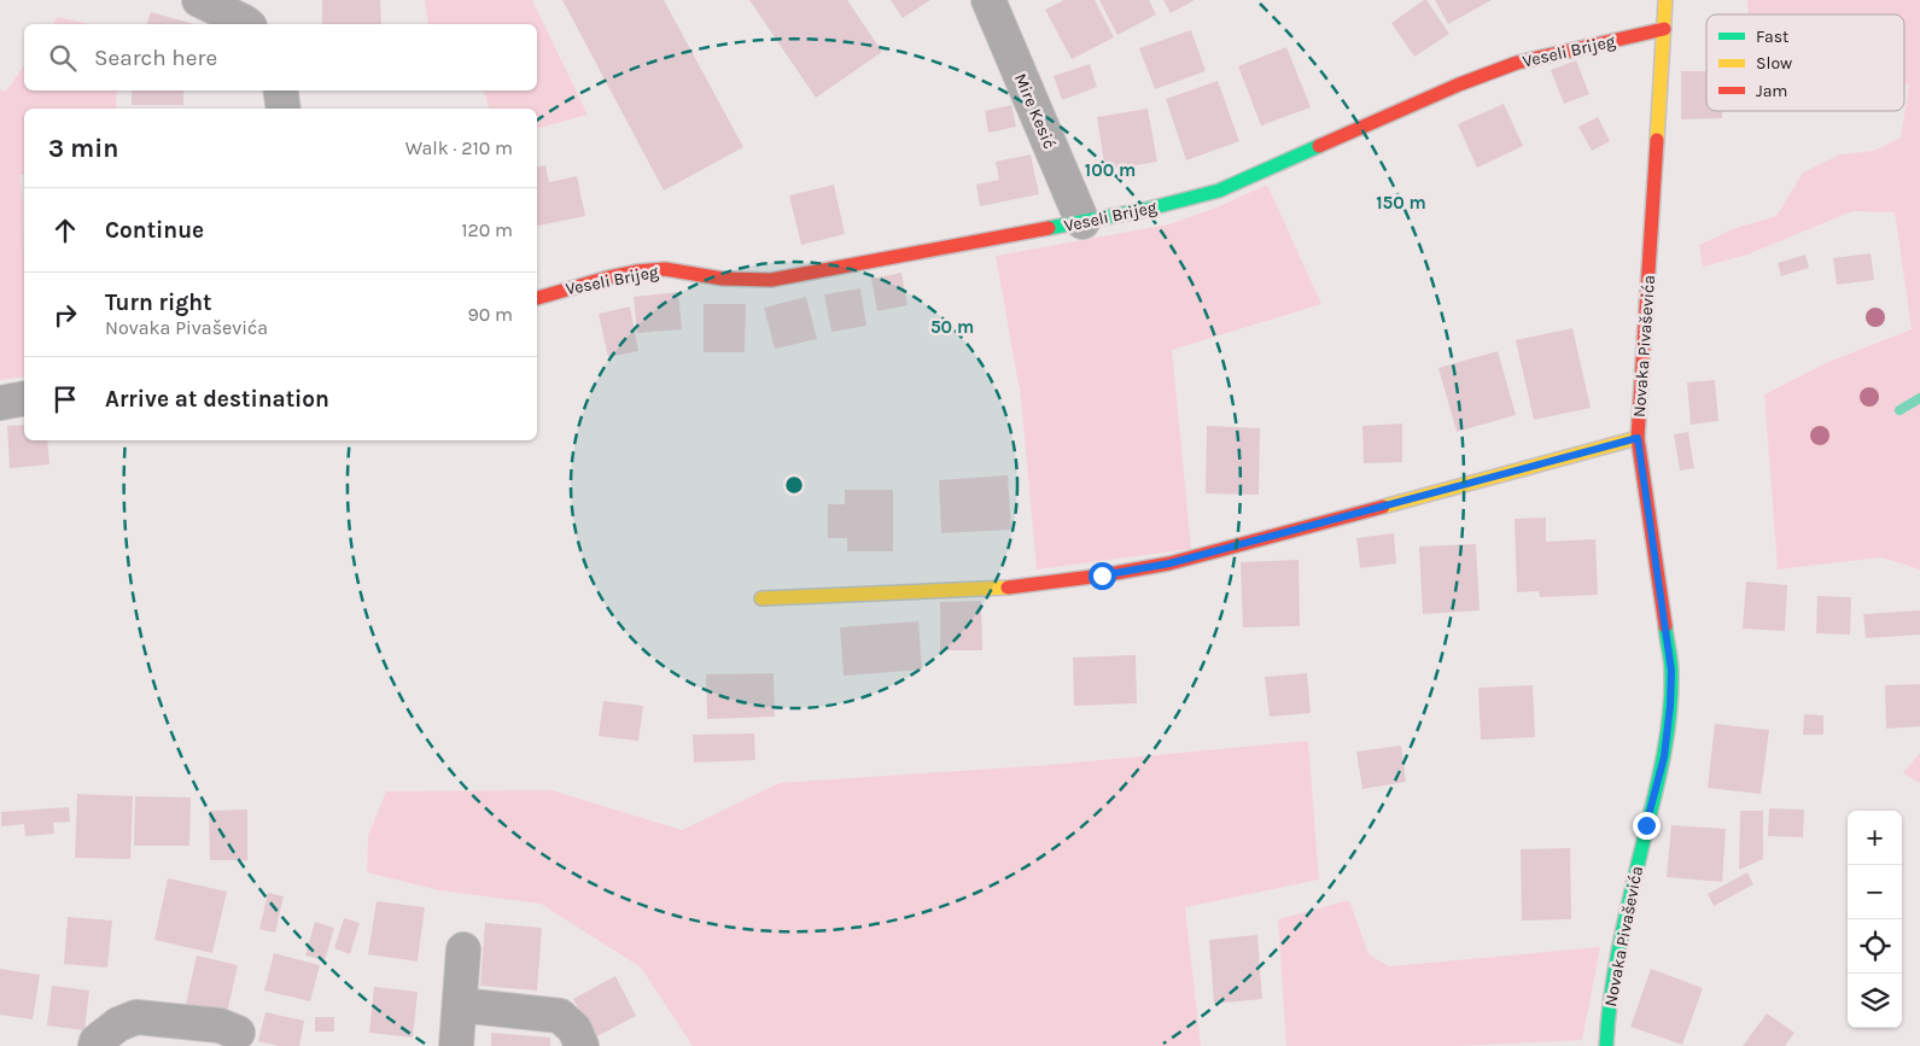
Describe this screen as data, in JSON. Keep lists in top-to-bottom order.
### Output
{
  "streets": {
    "street": ["Veseli Brijeg", "Mire Kesić", "Novaka Pivaševića"]
  },
  "crossings": [
    ["Veseli Brijeg", "Mire Kesić"],
    ["Veseli Brijeg", "Novaka Pivaševića"]
  ],
  "legend": ["Fast", "Slow", "Jam"],
  "page": {
    "search": "Search here",
    "heading": ["3 min", "Walk · 210 m"],
    "list": [
      ["Continue", "120 m"],
      ["Turn right", "Novaka Pivaševića", "90 m"],
      "Arrive at destination"
    ],
    "map_buttons": ["+", "−"]
  },
  "rings": ["100 m", "150 m", "50 m"]
}
